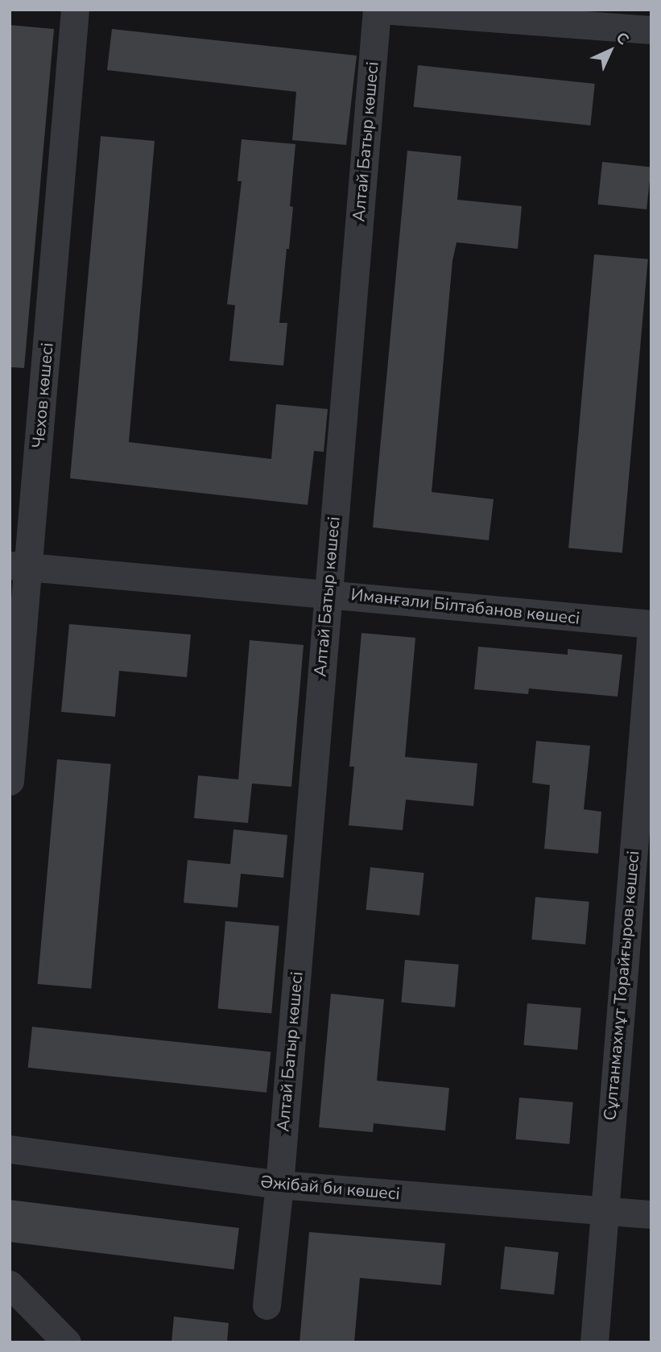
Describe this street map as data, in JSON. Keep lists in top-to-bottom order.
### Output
{
  "streets": {
    "street": [
      "Алтай Батыр көшесі",
      "Чехов көшесі",
      "Иманғали Білтабанов көшесі",
      "Сұлтанмахмұт Торайғыров көшесі",
      "Әжібай би көшесі"
    ]
  },
  "crossings": [
    ["Алтай Батыр көшесі", "Иманғали Білтабанов көшесі"],
    ["Алтай Батыр көшесі", "Әжібай би көшесі"],
    ["Чехов көшесі", "Иманғали Білтабанов көшесі"],
    ["Сұлтанмахмұт Торайғыров көшесі", "Әжібай би көшесі"]
  ],
  "north": "top right"
}
